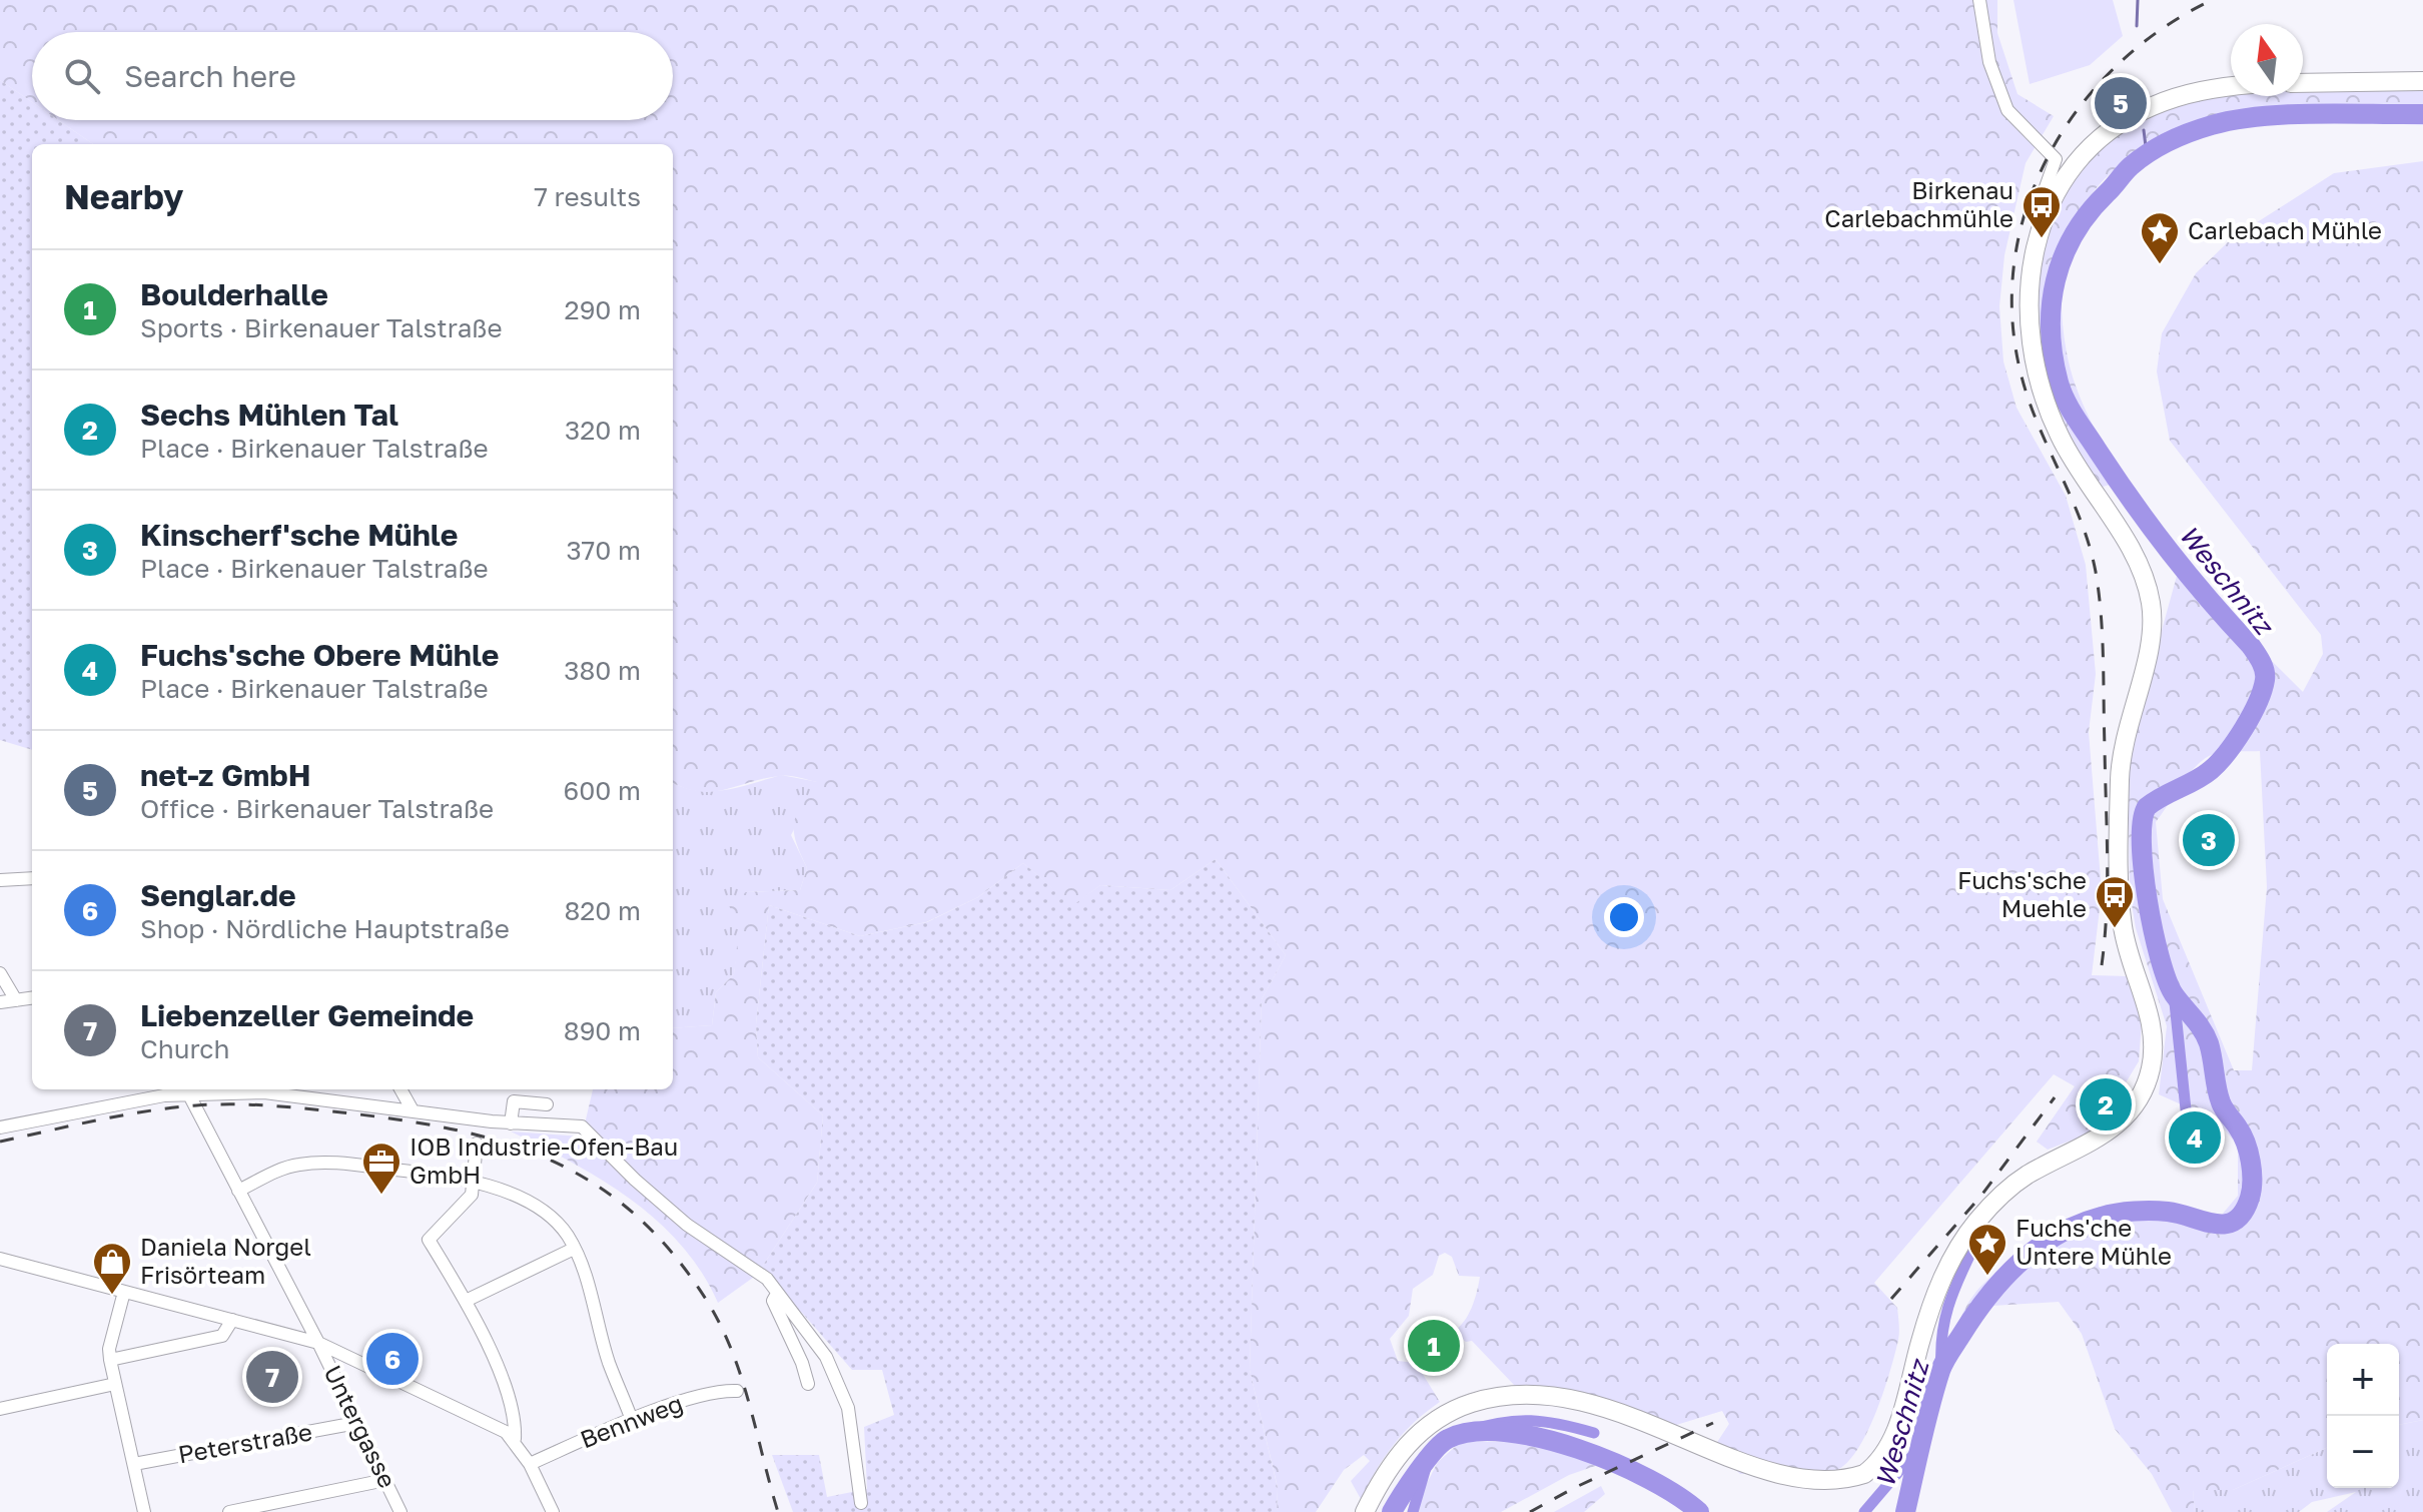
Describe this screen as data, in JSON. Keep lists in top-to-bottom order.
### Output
{
  "streets": {
    "street": ["Bennweg", "Untergasse", "Peterstraße"]
  },
  "crossings": [
    ["Untergasse", "Peterstraße"]
  ],
  "water": ["Weschnitz"],
  "places": {
    "bus stop": ["Birkenau Carlebachmühle", "Fuchs'sche Muehle"],
    "place": ["Carlebach Mühle", "Fuchs'che Untere Mühle"],
    "office": ["IOB Industrie-Ofen-Bau GmbH"],
    "shop": ["Daniela Norgel Frisörteam"]
  },
  "north": "top",
  "page": {
    "search": "Search here",
    "pins": [
      "5",
      "3",
      "2",
      "4",
      "1",
      "6",
      "7"
    ],
    "heading": ["Nearby", "7 results"],
    "list": [
      {
        "mark": "1",
        "name": "Boulderhalle",
        "note": "Sports · Birkenauer Talstraße",
        "value": "290 m"
      },
      {
        "mark": "2",
        "name": "Sechs Mühlen Tal",
        "note": "Place · Birkenauer Talstraße",
        "value": "320 m"
      },
      {
        "mark": "3",
        "name": "Kinscherf'sche Mühle",
        "note": "Place · Birkenauer Talstraße",
        "value": "370 m"
      },
      {
        "mark": "4",
        "name": "Fuchs'sche Obere Mühle",
        "note": "Place · Birkenauer Talstraße",
        "value": "380 m"
      },
      {
        "mark": "5",
        "name": "net-z GmbH",
        "note": "Office · Birkenauer Talstraße",
        "value": "600 m"
      },
      {
        "mark": "6",
        "name": "Senglar.de",
        "note": "Shop · Nördliche Hauptstraße",
        "value": "820 m"
      },
      {
        "mark": "7",
        "name": "Liebenzeller Gemeinde",
        "note": "Church",
        "value": "890 m"
      }
    ],
    "map_buttons": ["+", "−"]
  }
}
